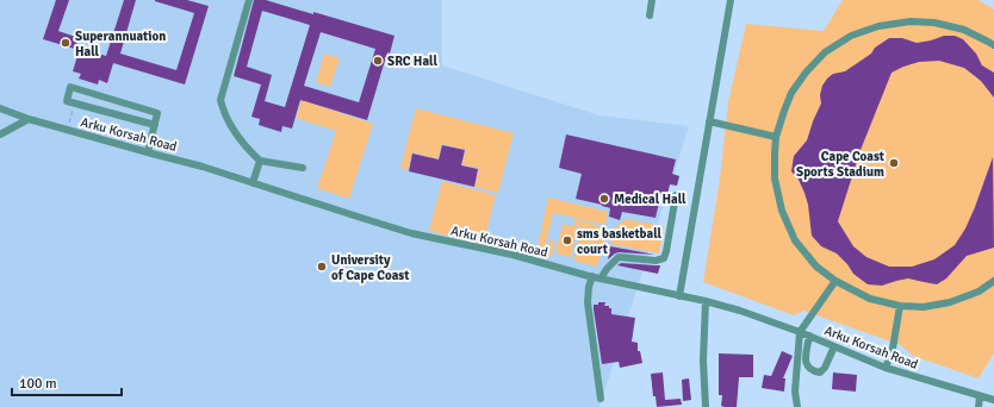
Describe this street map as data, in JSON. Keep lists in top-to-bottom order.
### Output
{
  "streets": {
    "street": ["Arku Korsah Road"]
  },
  "places": [
    "Superannuation Hall",
    "SRC Hall",
    "Cape Coast Sports Stadium",
    "Medical Hall",
    "sms basketball court",
    "University of Cape Coast"
  ],
  "scale_bar": "100 m"
}
